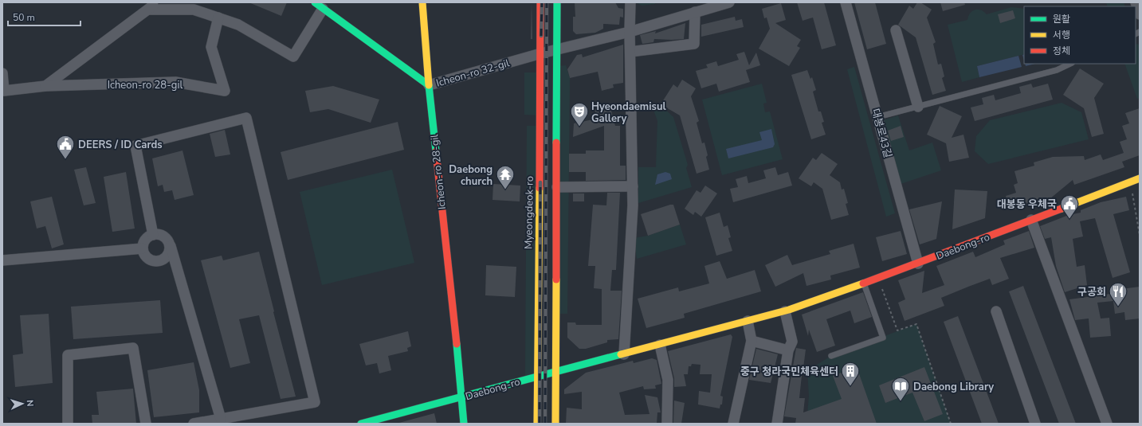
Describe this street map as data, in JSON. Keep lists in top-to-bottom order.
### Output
{
  "streets": {
    "street": [
      "Icheon-ro 32-gil",
      "Icheon-ro 28-gil",
      "대봉로43길",
      "Myeongdeok-ro",
      "Daebong-ro"
    ]
  },
  "crossings": [
    ["Icheon-ro 32-gil", "Icheon-ro 28-gil"],
    ["Icheon-ro 32-gil", "Myeongdeok-ro"],
    ["Icheon-ro 28-gil", "Daebong-ro"],
    ["대봉로43길", "Daebong-ro"],
    ["Myeongdeok-ro", "Daebong-ro"]
  ],
  "places": {
    "theatre": ["Hyeondaemisul Gallery"],
    "public building": ["DEERS / ID Cards", "대봉동 우체국"],
    "temple": ["Daebong church"],
    "restaurant": ["구공회"],
    "building": ["중구 청라국민체육센터"],
    "library": ["Daebong Library"]
  },
  "legend": ["원활", "서행", "정체"],
  "scale_bar": "50 m",
  "north": "right"
}
